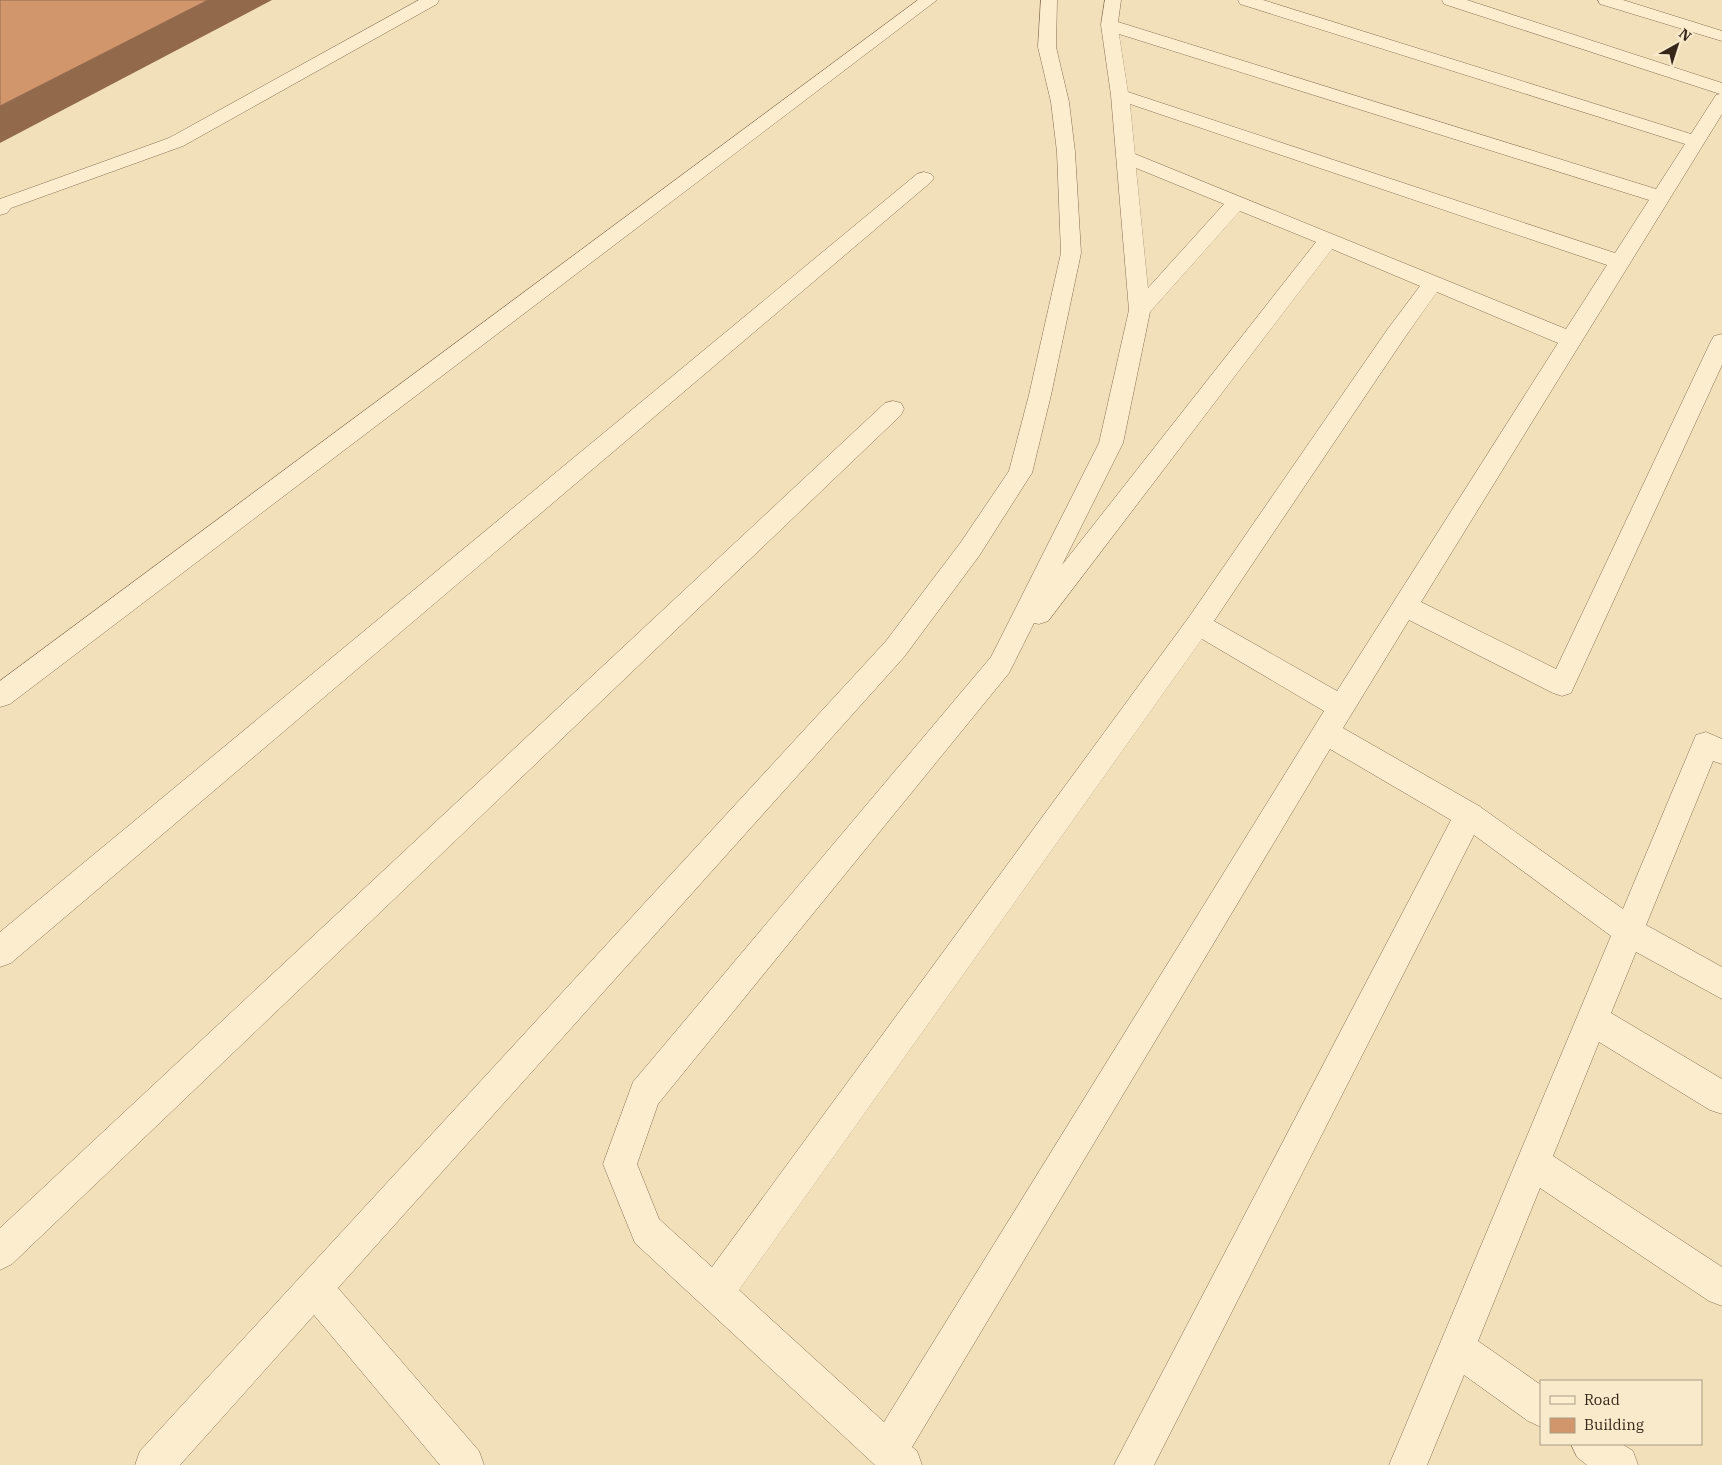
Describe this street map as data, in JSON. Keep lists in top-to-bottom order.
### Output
{
  "legend": ["Road", "Building"],
  "north": "top right"
}
